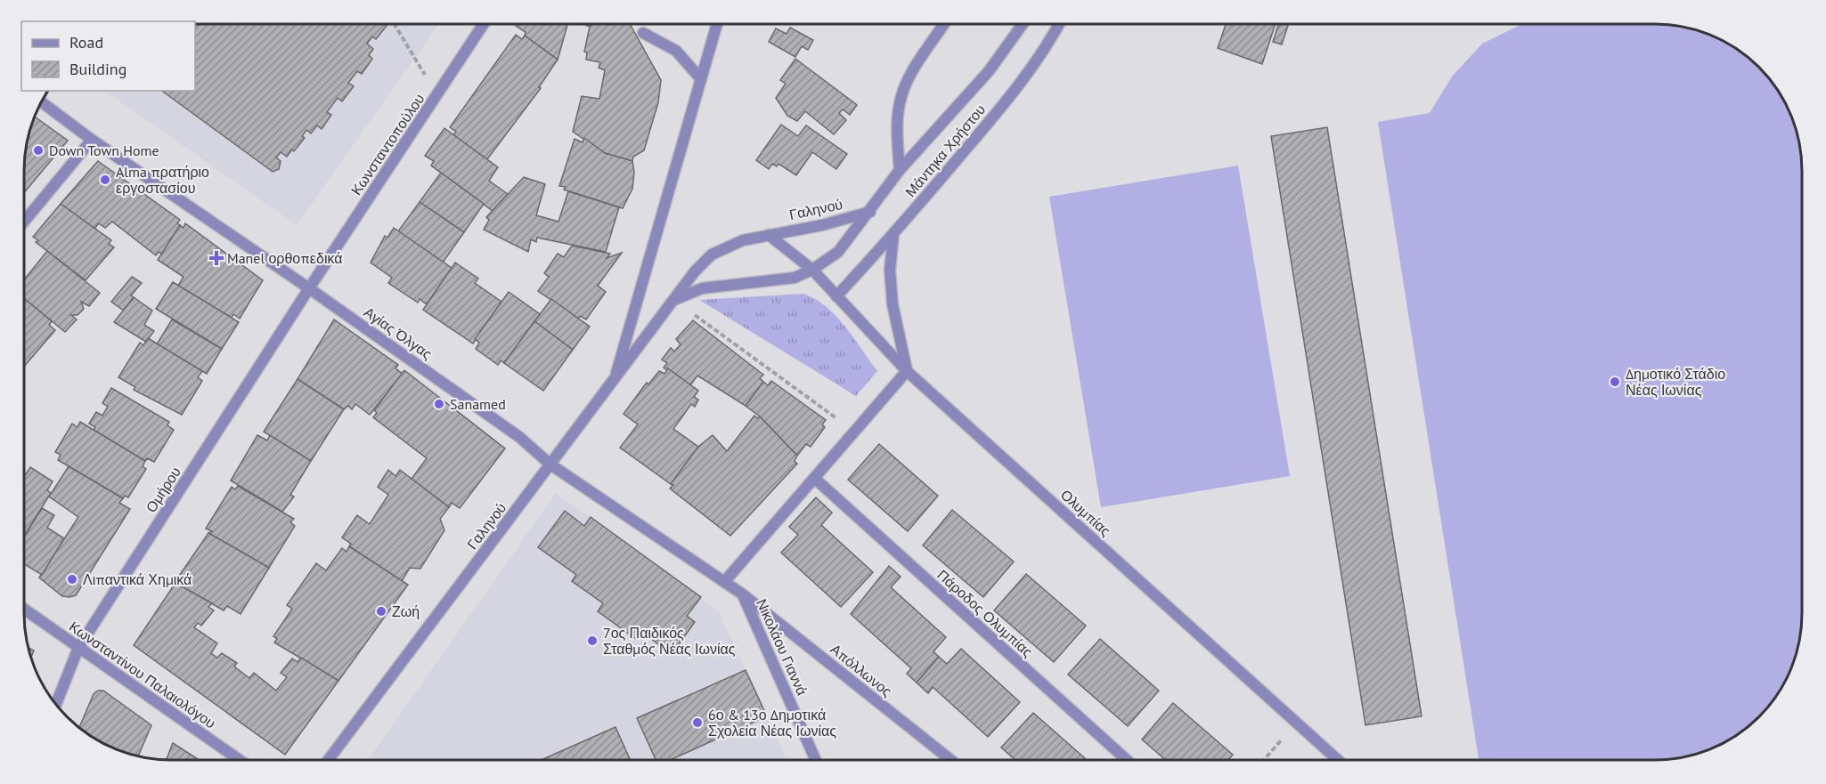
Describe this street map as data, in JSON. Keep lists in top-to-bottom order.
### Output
{
  "streets": {
    "street": [
      "Κωνσταντοπούλου",
      "Μάντηκα Χρήστου",
      "Γαληνού",
      "Αγίας Όλγας",
      "Ομήρου",
      "Ολυμπίας",
      "Πάροδος Ολυμπίας",
      "Νικολάου Γιαννά",
      "Απόλλωνος",
      "Κωνσταντίνου Παλαιολόγου"
    ]
  },
  "crossings": [
    ["Κωνσταντοπούλου", "Αγίας Όλγας"],
    ["Κωνσταντοπούλου", "Ομήρου"],
    ["Μάντηκα Χρήστου", "Γαληνού"],
    ["Μάντηκα Χρήστου", "Ολυμπίας"],
    ["Γαληνού", "Αγίας Όλγας"],
    ["Αγίας Όλγας", "Ομήρου"],
    ["Αγίας Όλγας", "Νικολάου Γιαννά"],
    ["Αγίας Όλγας", "Απόλλωνος"],
    ["Ομήρου", "Κωνσταντίνου Παλαιολόγου"],
    ["Νικολάου Γιαννά", "Απόλλωνος"]
  ],
  "places": {
    "other": [
      "Down Town Home",
      "Alma πρατήριο εργοστασίου",
      "Δημοτικό Στάδιο Νέας Ιωνίας",
      "Sanamed",
      "Λιπαντικά Χημικά",
      "Ζωή",
      "7ος Παιδικός Σταθμός Νέας Ιωνίας",
      "6ο & 13ο Δημοτικά Σχολεία Νέας Ιωνίας"
    ],
    "health": ["Manel ορθοπεδικά"]
  },
  "legend": ["Road", "Building"]
}
